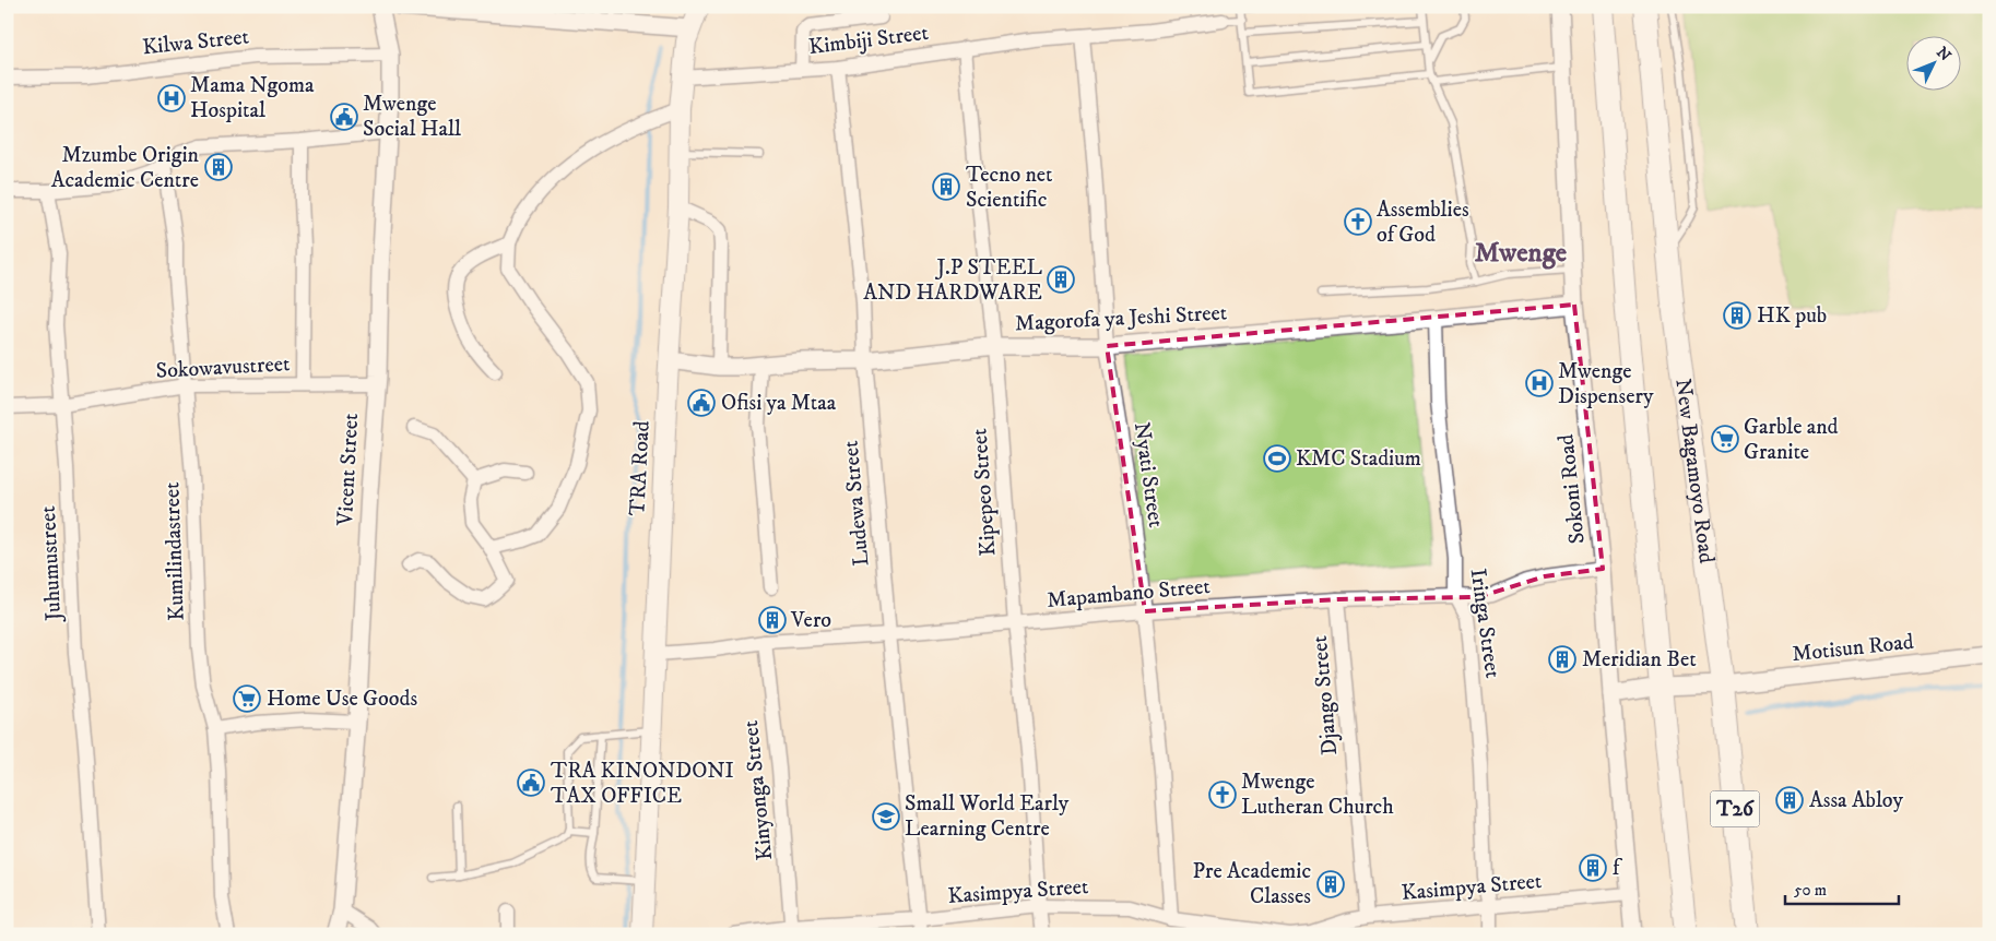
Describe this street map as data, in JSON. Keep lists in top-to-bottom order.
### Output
{
  "streets": {
    "highway": ["New Bagamoyo Road", "T26"],
    "main road": ["TRA Road"],
    "street": [
      "Kimbiji Street",
      "Kilwa Street",
      "Magorofa ya Jeshi Street",
      "Sokowavustreet",
      "Vicent Street",
      "Nyati Street",
      "Sokoni Road",
      "Kipepeo Street",
      "Ludewa Street",
      "Kumilindastreet",
      "Juhumustreet",
      "Mapambano Street",
      "Iringa Street",
      "Motisun Road",
      "Django Street",
      "Kinyonga Street",
      "Kasimpya Street"
    ]
  },
  "crossings": [
    ["Kimbiji Street", "TRA Road"],
    ["Kimbiji Street", "Nyati Street"],
    ["Kimbiji Street", "Kipepeo Street"],
    ["Kimbiji Street", "Ludewa Street"],
    ["Kilwa Street", "Vicent Street"],
    ["Magorofa ya Jeshi Street", "TRA Road"],
    ["Magorofa ya Jeshi Street", "Nyati Street"],
    ["Magorofa ya Jeshi Street", "Sokoni Road"],
    ["Magorofa ya Jeshi Street", "Kipepeo Street"],
    ["Magorofa ya Jeshi Street", "Ludewa Street"],
    ["Magorofa ya Jeshi Street", "Iringa Street"],
    ["Sokowavustreet", "Vicent Street"],
    ["Sokowavustreet", "Kumilindastreet"],
    ["Sokowavustreet", "Juhumustreet"],
    ["TRA Road", "Mapambano Street"],
    ["New Bagamoyo Road", "Motisun Road"],
    ["Nyati Street", "Mapambano Street"],
    ["Nyati Street", "Kasimpya Street"],
    ["Sokoni Road", "Mapambano Street"],
    ["Sokoni Road", "Motisun Road"],
    ["Sokoni Road", "Kasimpya Street"],
    ["Kipepeo Street", "Mapambano Street"],
    ["Kipepeo Street", "Kasimpya Street"],
    ["Ludewa Street", "Mapambano Street"],
    ["Ludewa Street", "Kasimpya Street"],
    ["Mapambano Street", "Iringa Street"],
    ["Mapambano Street", "Django Street"],
    ["Mapambano Street", "Kinyonga Street"],
    ["Iringa Street", "Kasimpya Street"],
    ["Django Street", "Kasimpya Street"],
    ["Kinyonga Street", "Kasimpya Street"]
  ],
  "districts": ["Mwenge"],
  "places": {
    "hospital": ["Mama Ngoma Hospital", "Mwenge Dispensery"],
    "public building": ["Mwenge Social Hall", "Ofisi ya Mtaa", "TRA KINONDONI TAX OFFICE"],
    "building": [
      "Mzumbe Origin Academic Centre",
      "Tecno net Scientific",
      "J.P STEEL AND HARDWARE",
      "HK pub",
      "Vero",
      "Meridian Bet",
      "Assa Abloy",
      "f",
      "Pre Academic Classes"
    ],
    "church": ["Assemblies of God", "Mwenge Lutheran Church"],
    "supermarket": ["Garble and Granite", "Home Use Goods"],
    "sports": ["KMC Stadium"],
    "school or university": ["Small World Early Learning Centre"]
  },
  "scale_bar": "50 m",
  "north": "top right"
}
